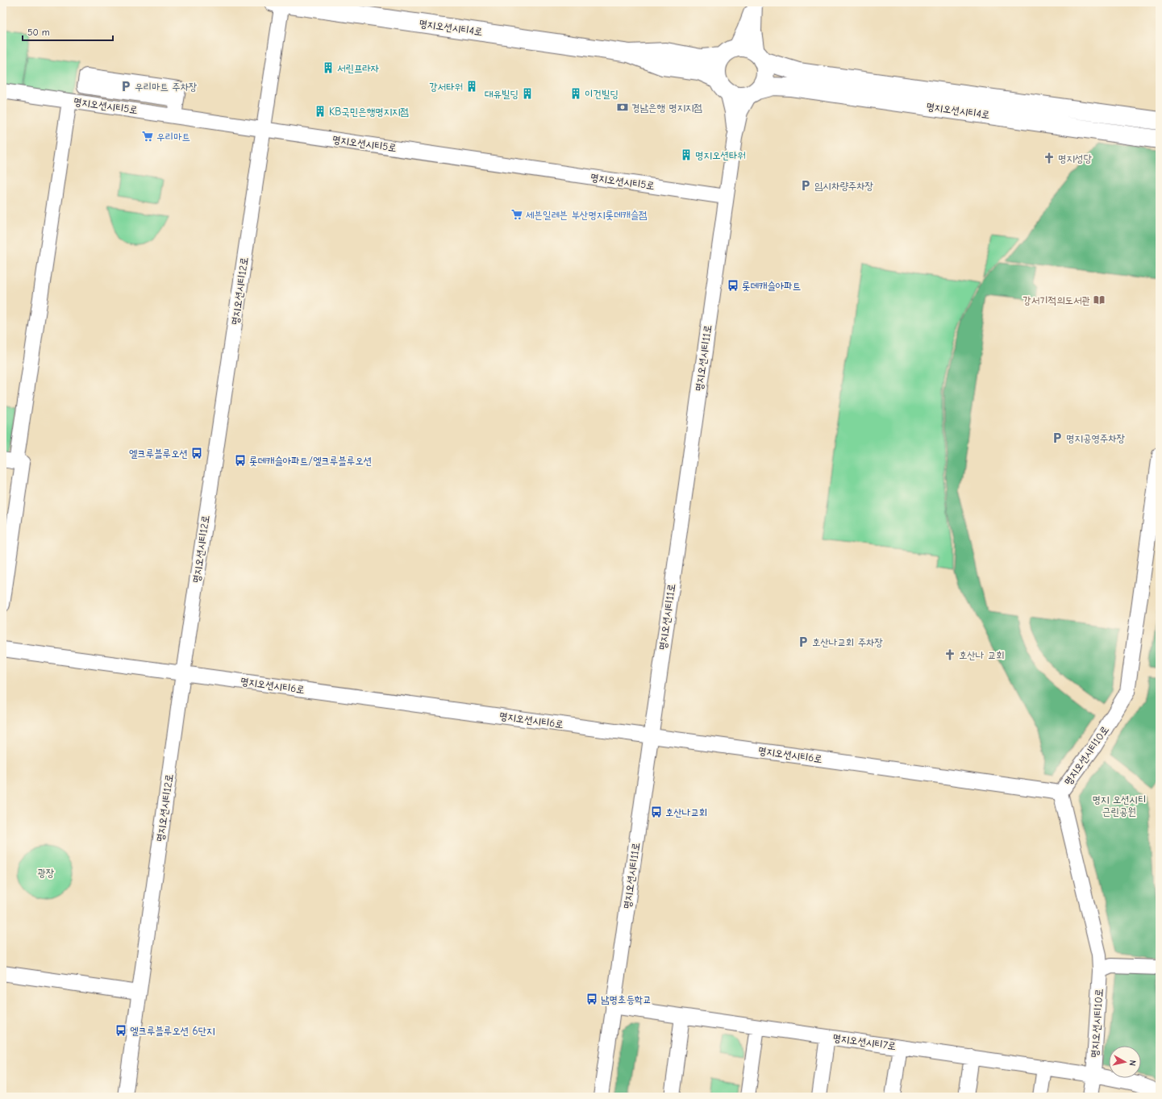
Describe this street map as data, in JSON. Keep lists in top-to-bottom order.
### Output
{
  "streets": {
    "main road": ["명지오션시티4로"],
    "street": [
      "명지오션시티5로",
      "명지오션시티12로",
      "명지오션시티11로",
      "명지오션시티6로",
      "명지오션시티10로",
      "명지오션시티7로"
    ]
  },
  "crossings": [
    ["명지오션시티4로", "명지오션시티12로"],
    ["명지오션시티5로", "명지오션시티12로"],
    ["명지오션시티5로", "명지오션시티11로"],
    ["명지오션시티12로", "명지오션시티6로"],
    ["명지오션시티11로", "명지오션시티6로"],
    ["명지오션시티11로", "명지오션시티7로"],
    ["명지오션시티6로", "명지오션시티10로"],
    ["명지오션시티10로", "명지오션시티7로"]
  ],
  "parks": ["명지 오션시티 근린공원", "광장"],
  "places": {
    "building": [
      "서린프라자",
      "강서타워",
      "대유빌딩",
      "이건빌딩",
      "KB국민은행명지지점",
      "명지오션타워"
    ],
    "parking": [
      "우리마트 주차장",
      "임시차량주차장",
      "명지공영주차장",
      "호산나교회 주차장"
    ],
    "bank": ["경남은행 명지지점"],
    "supermarket": ["우리마트", "세븐일레븐 부산명지롯데캐슬점"],
    "church": ["명지성당", "호산나 교회"],
    "bus stop": [
      "롯데캐슬아파트",
      "엘크루블루오션",
      "롯데캐슬아파트/엘크루블루오션",
      "호산나교회",
      "남명초등학교",
      "엘크루블루오션 6단지"
    ],
    "library": ["강서기적의도서관"]
  },
  "scale_bar": "50 m",
  "north": "right"
}
